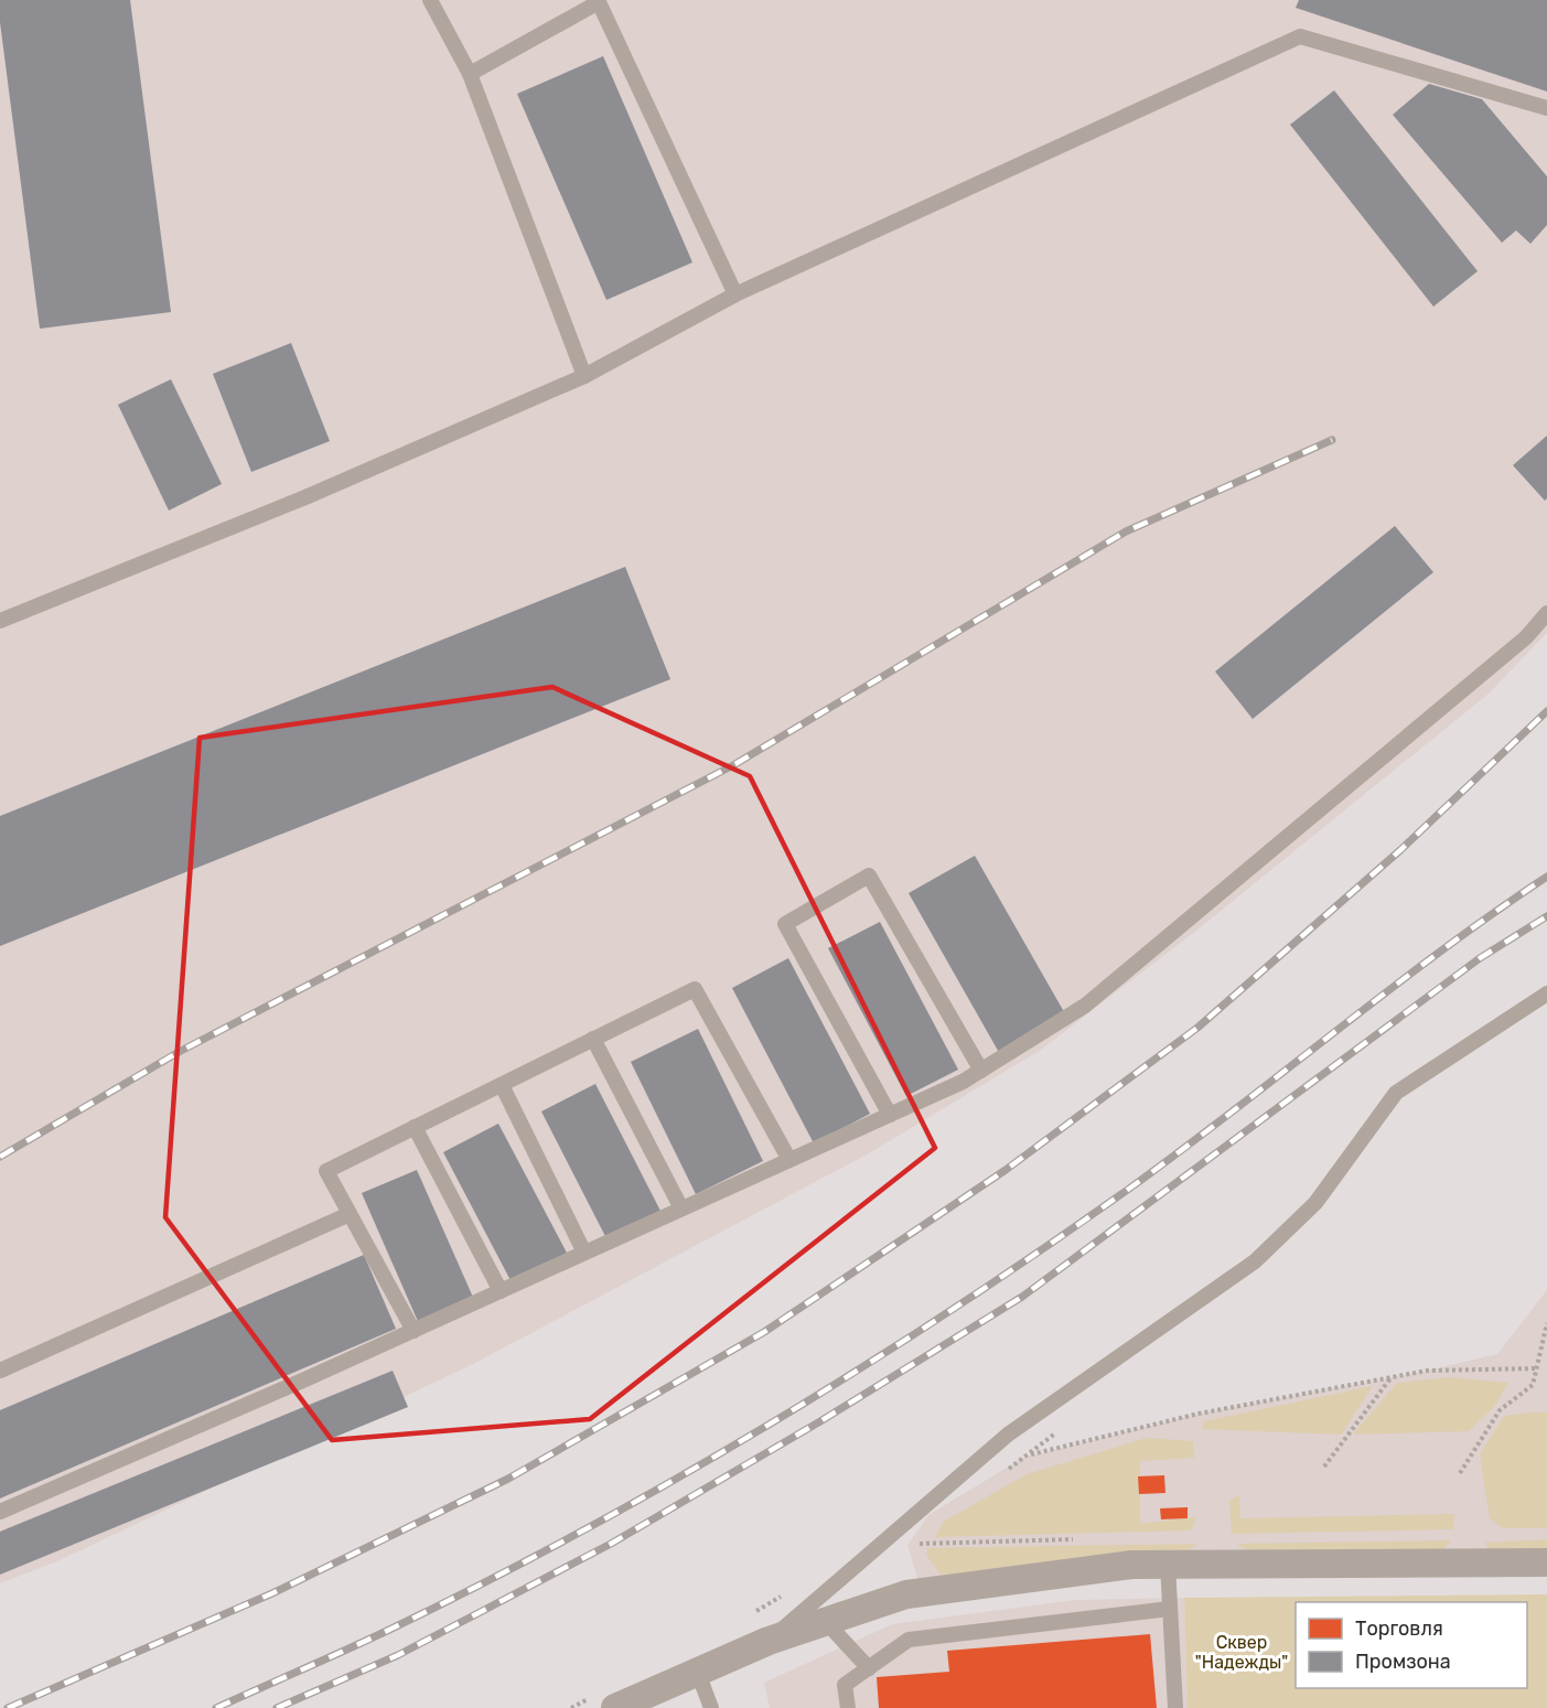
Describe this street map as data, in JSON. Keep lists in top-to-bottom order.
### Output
{
  "parks": ["Сквер \"Надежды\""],
  "legend": ["Торговля", "Промзона"]
}
